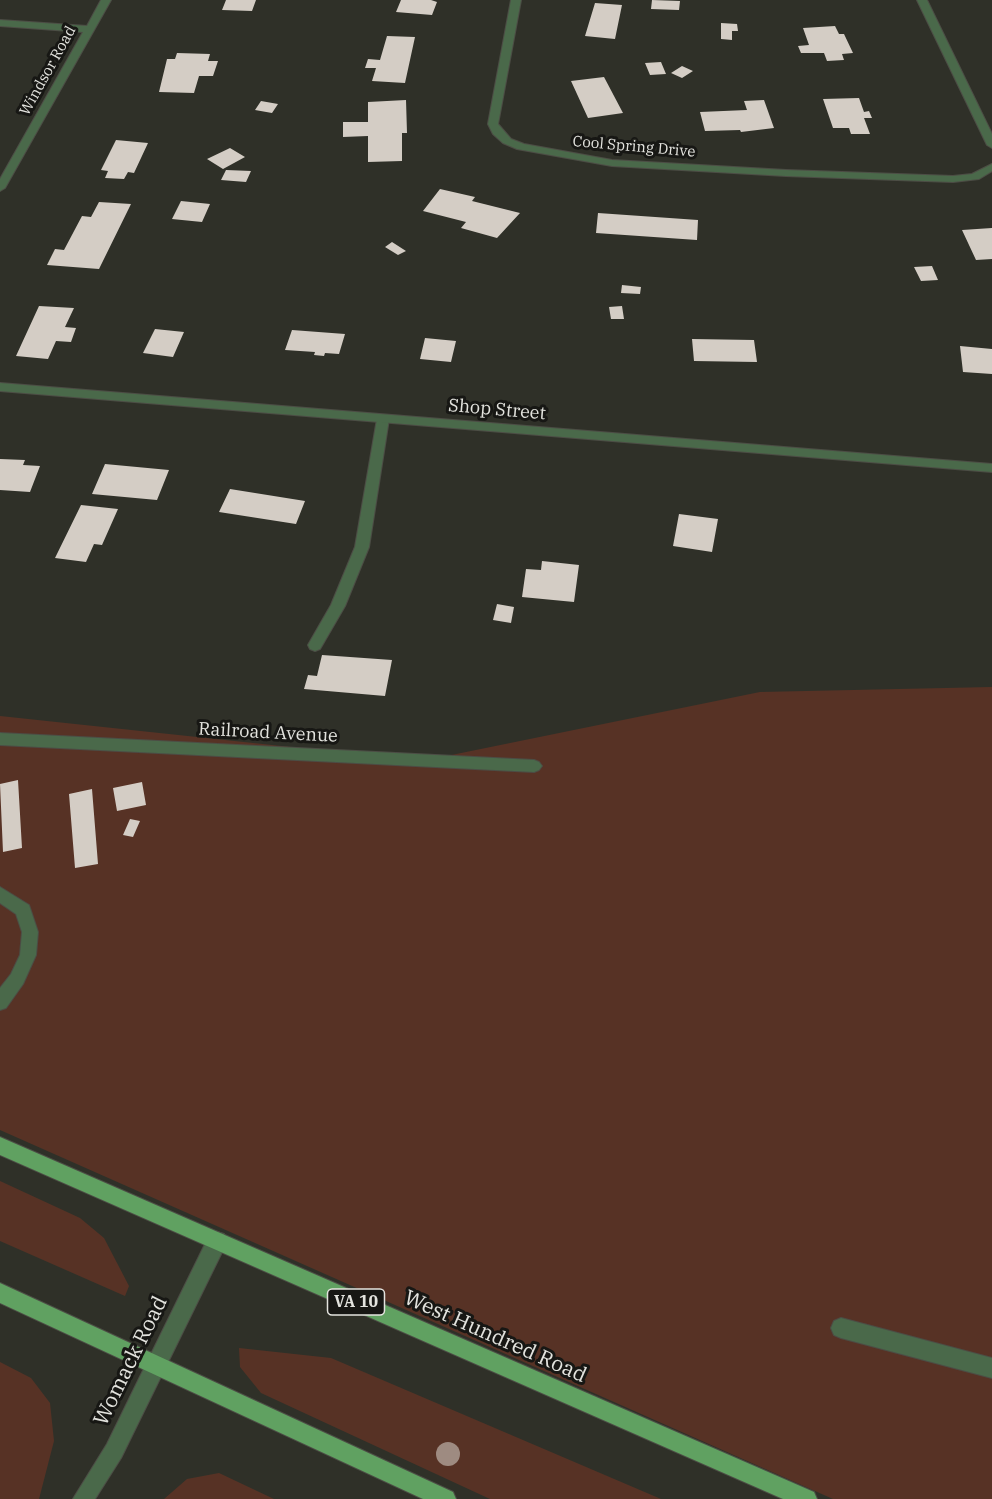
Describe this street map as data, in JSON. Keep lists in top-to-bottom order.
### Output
{
  "streets": {
    "main road": ["VA 10", "West Hundred Road"],
    "street": [
      "Windsor Road",
      "Cool Spring Drive",
      "Shop Street",
      "Railroad Avenue",
      "Womack Road"
    ]
  },
  "crossings": [
    ["West Hundred Road", "Womack Road"]
  ]
}
